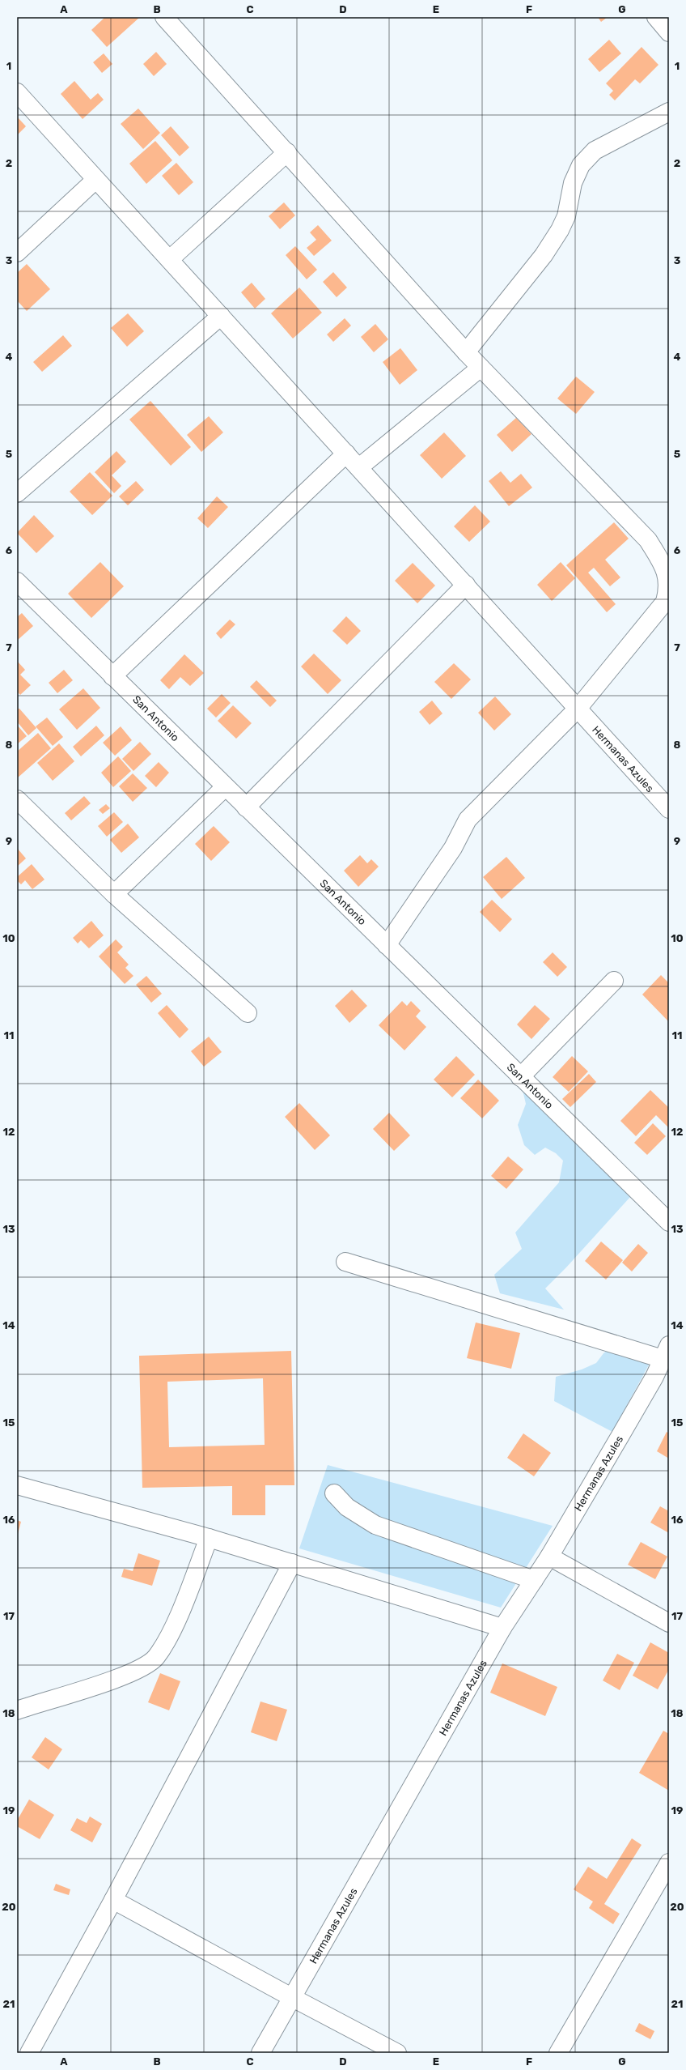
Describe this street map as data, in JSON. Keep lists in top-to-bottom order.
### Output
{
  "streets": {
    "street": ["San Antonio", "Hermanas Azules"]
  },
  "grid": {
    "columns": [
      "A",
      "B",
      "C",
      "D",
      "E",
      "F",
      "G"
    ],
    "rows": [
      "1",
      "2",
      "3",
      "4",
      "5",
      "6",
      "7",
      "8",
      "9",
      "10",
      "11",
      "12",
      "13",
      "14",
      "15",
      "16",
      "17",
      "18",
      "19",
      "20",
      "21"
    ]
  }
}
